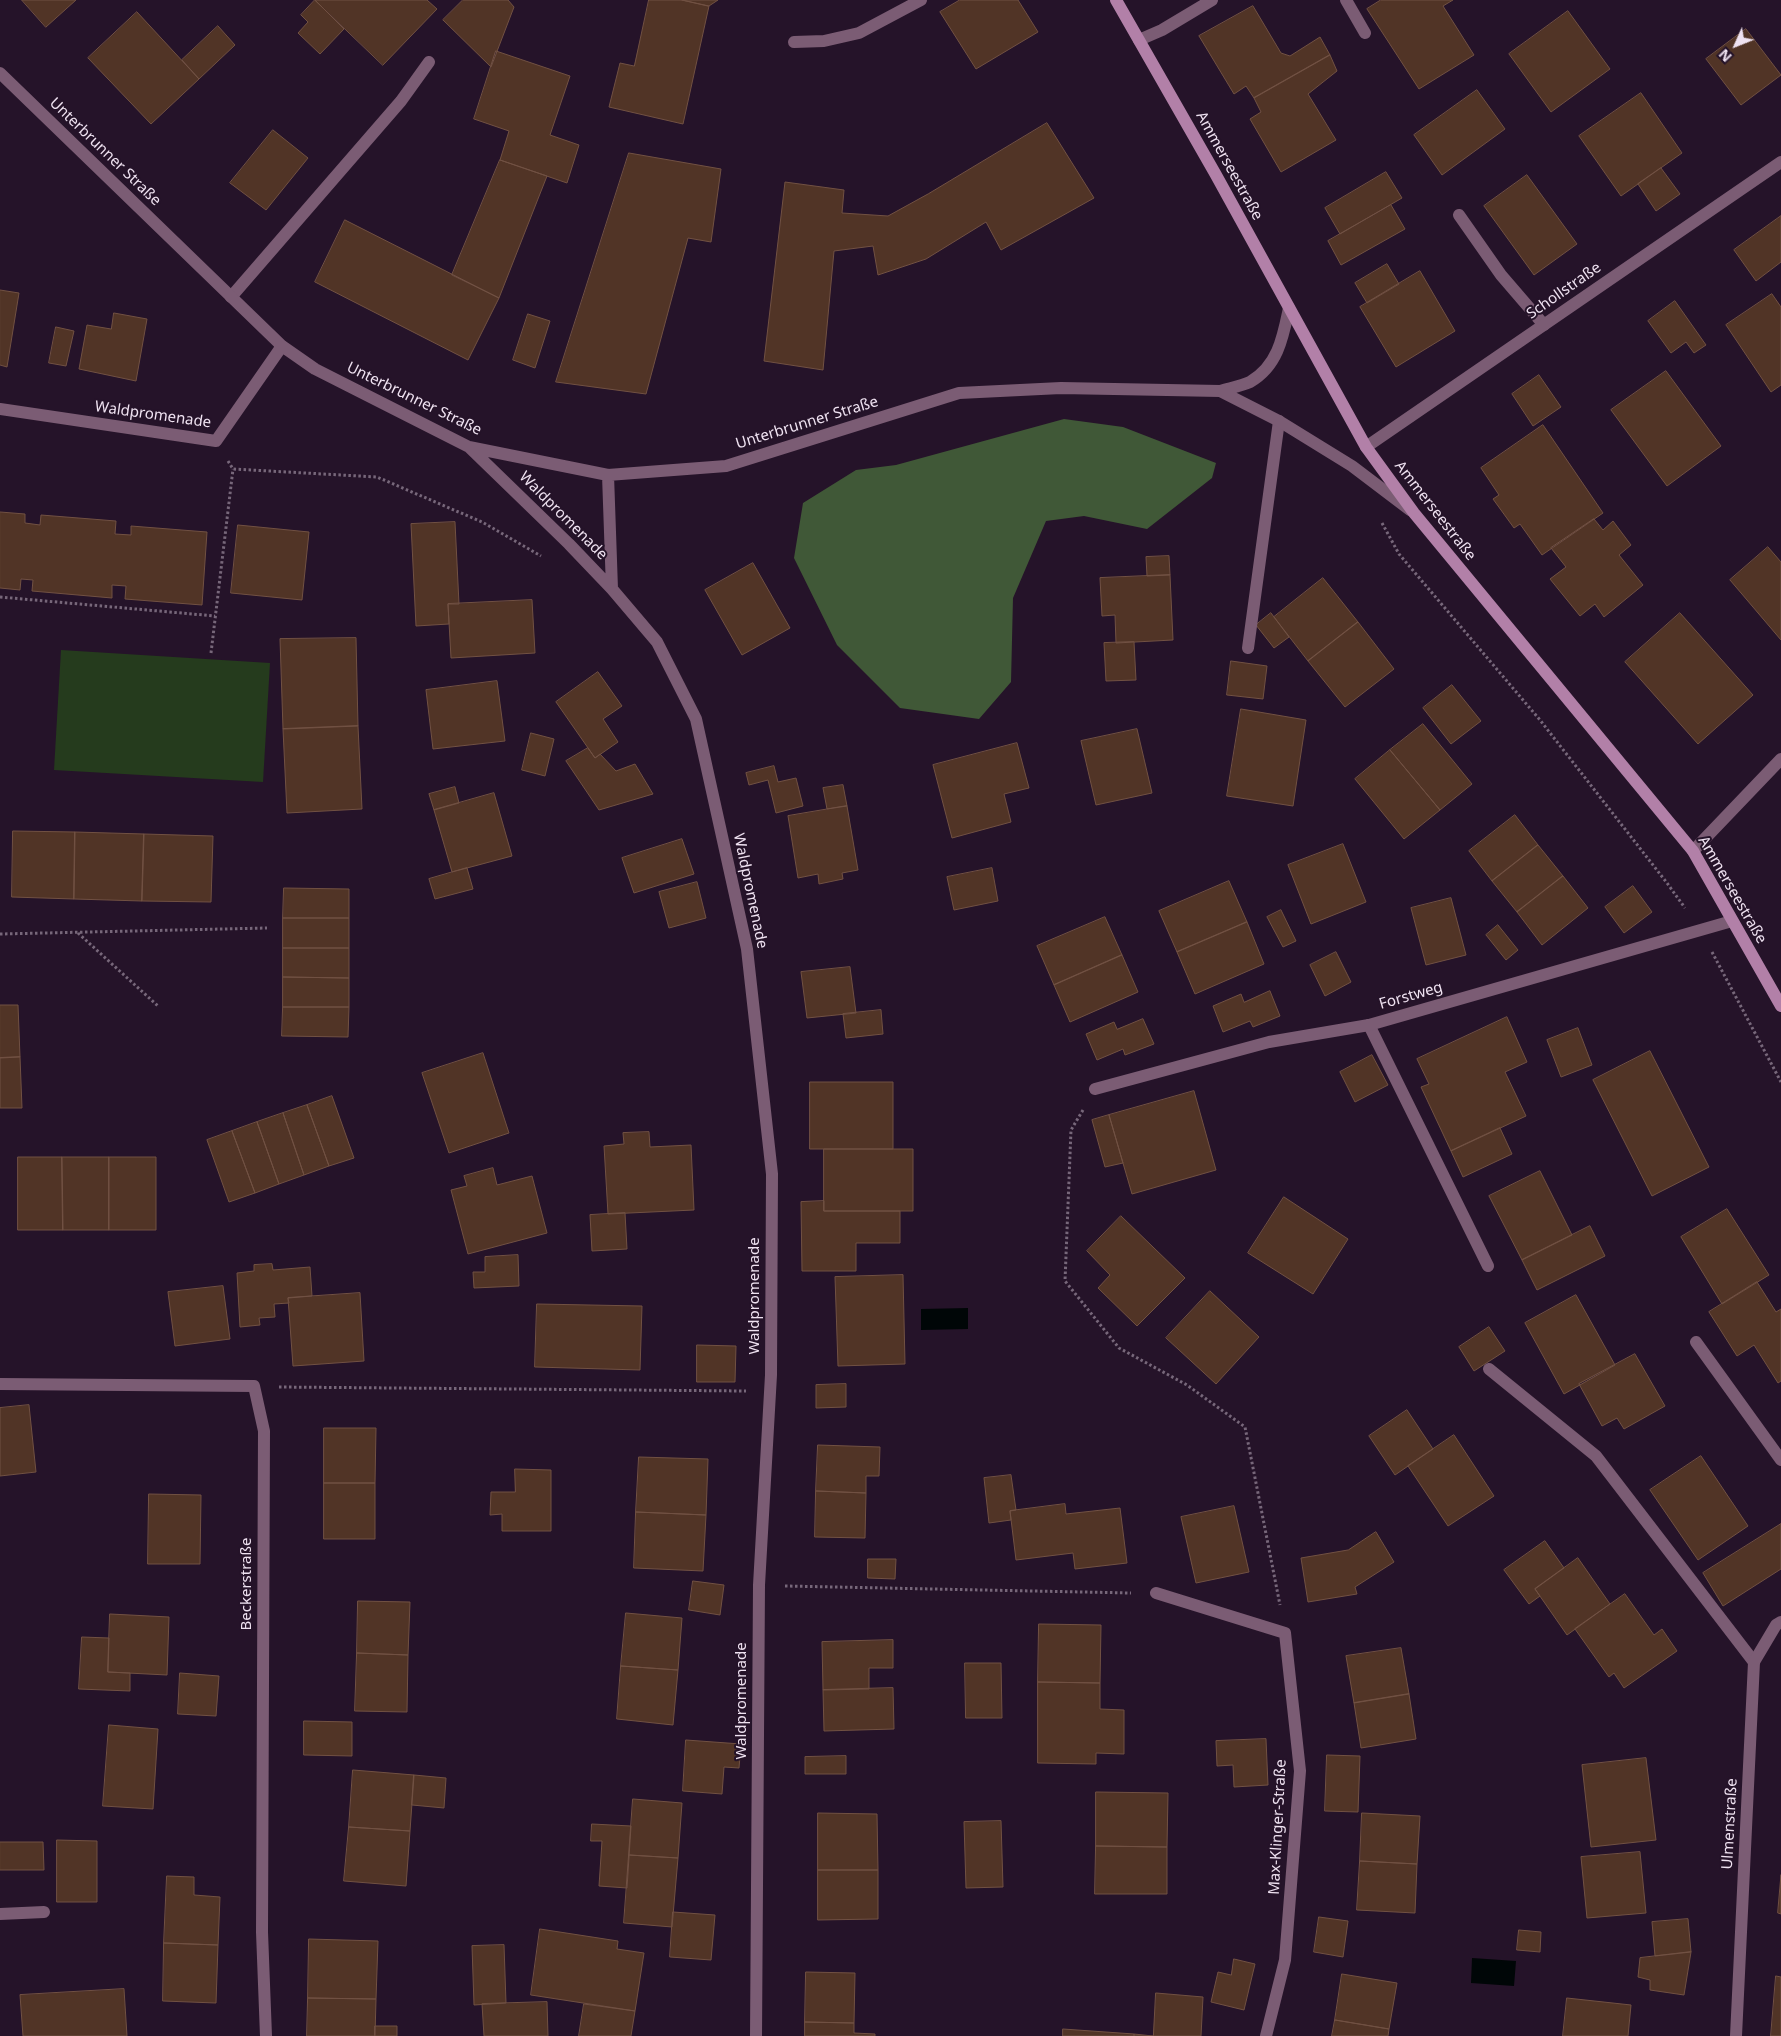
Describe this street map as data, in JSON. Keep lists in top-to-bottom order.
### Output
{
  "streets": {
    "main road": ["Ammerseestraße"],
    "street": [
      "Unterbrunner Straße",
      "Schollstraße",
      "Waldpromenade",
      "Forstweg",
      "Beckerstraße",
      "Ulmenstraße",
      "Max-Klinger-Straße"
    ]
  },
  "crossings": [
    ["Unterbrunner Straße", "Ammerseestraße"],
    ["Unterbrunner Straße", "Waldpromenade"],
    ["Ammerseestraße", "Schollstraße"],
    ["Ammerseestraße", "Forstweg"]
  ],
  "north": "bottom left"
}
